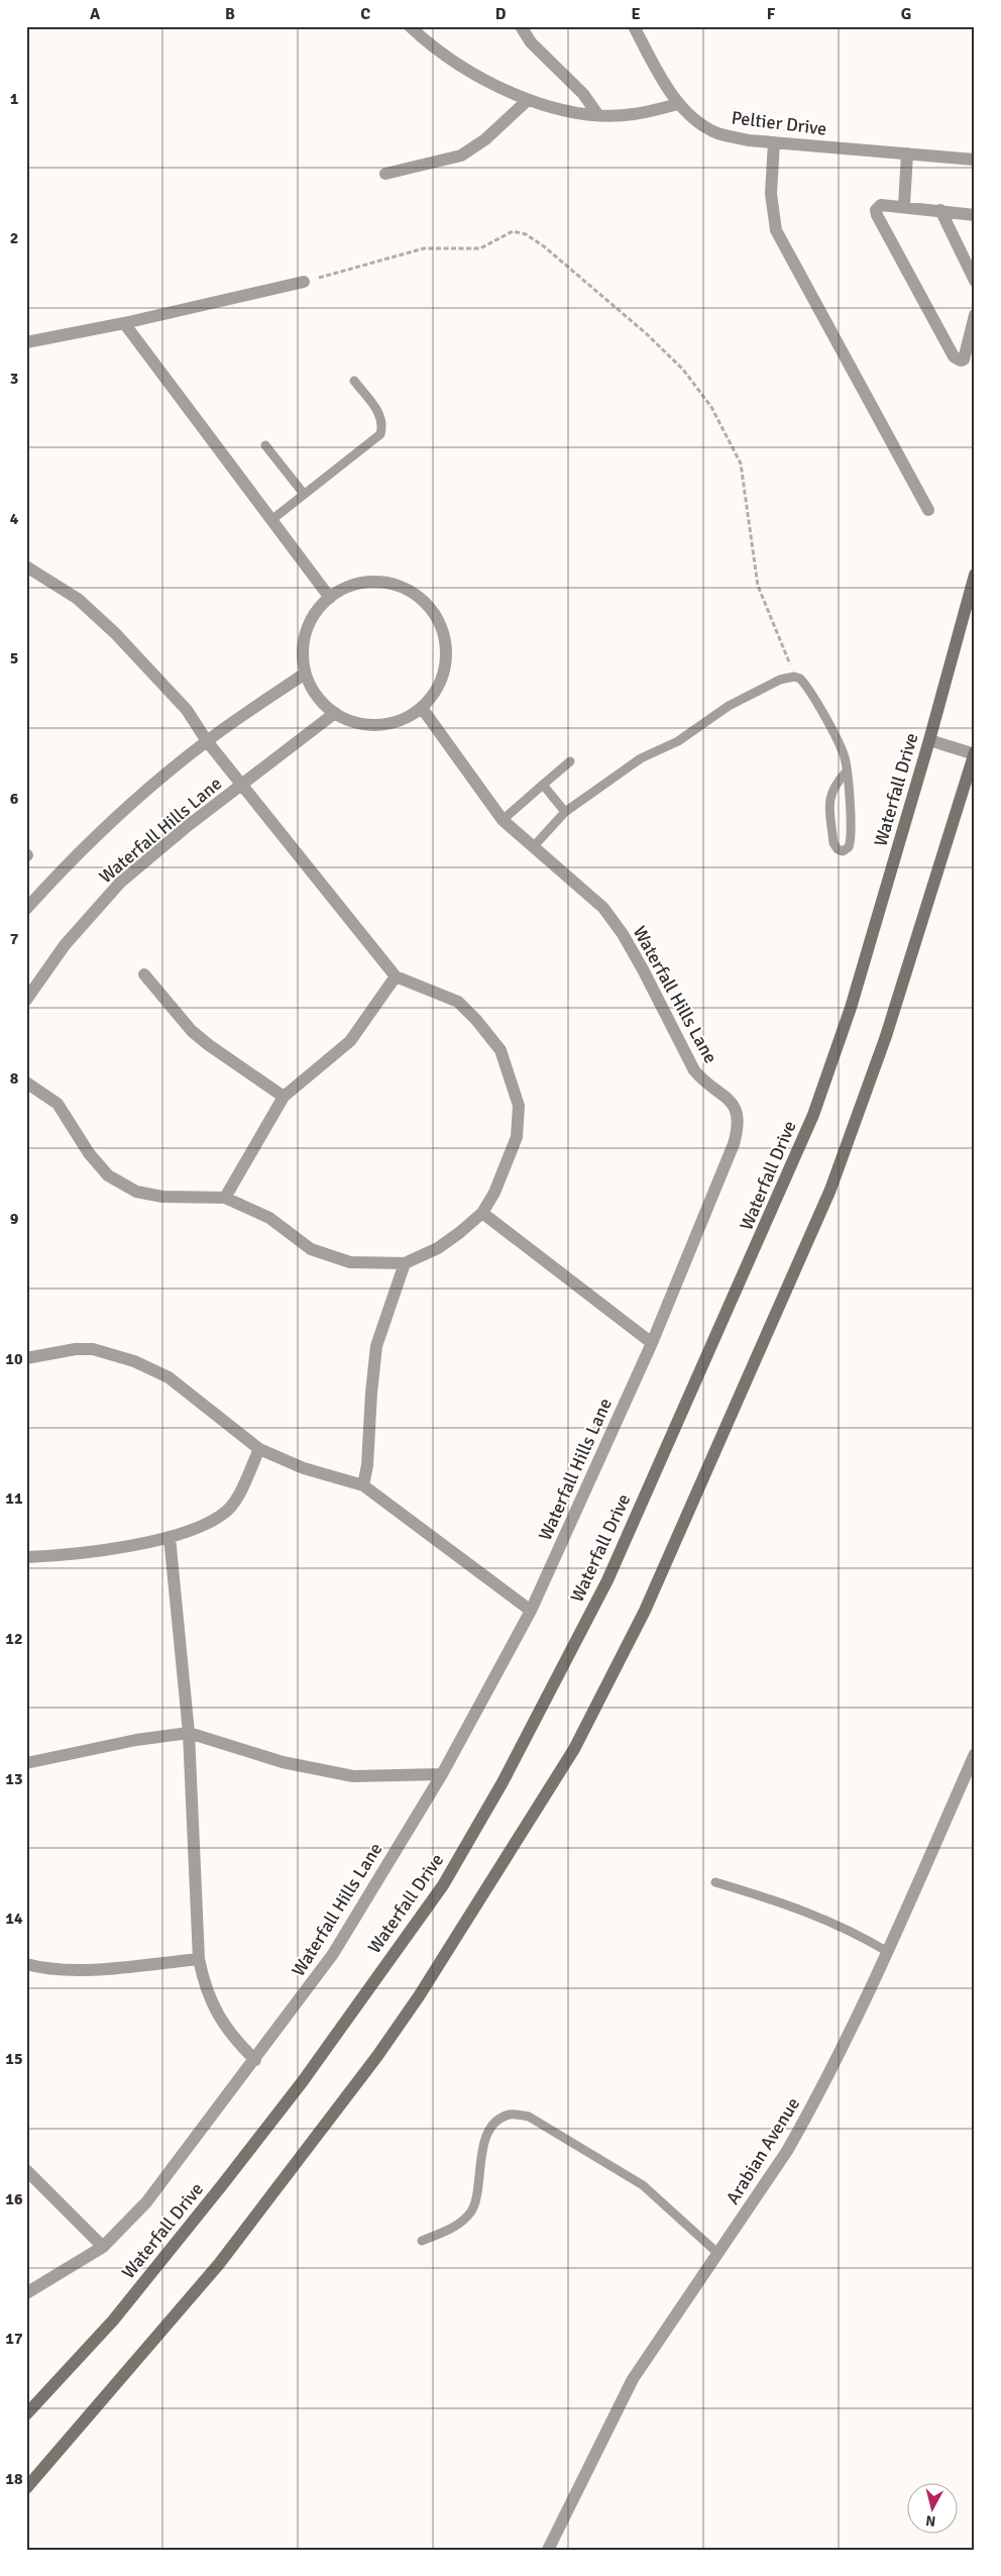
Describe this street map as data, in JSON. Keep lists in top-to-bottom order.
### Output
{
  "streets": {
    "main road": ["Waterfall Drive"],
    "street": ["Peltier Drive", "Waterfall Hills Lane", "Arabian Avenue"]
  },
  "north": "bottom",
  "grid": {
    "columns": [
      "A",
      "B",
      "C",
      "D",
      "E",
      "F",
      "G"
    ],
    "rows": [
      "1",
      "2",
      "3",
      "4",
      "5",
      "6",
      "7",
      "8",
      "9",
      "10",
      "11",
      "12",
      "13",
      "14",
      "15",
      "16",
      "17",
      "18"
    ]
  }
}
